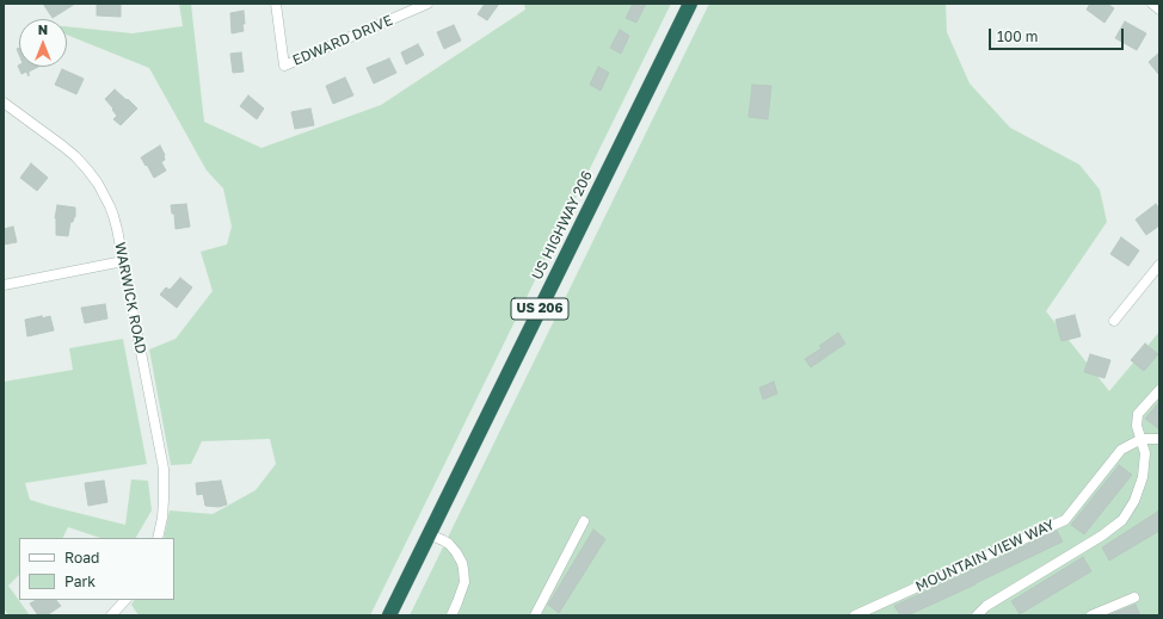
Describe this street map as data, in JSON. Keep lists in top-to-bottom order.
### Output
{
  "streets": {
    "highway": ["US HIGHWAY 206", "US 206"],
    "street": ["EDWARD DRIVE", "WARWICK ROAD", "MOUNTAIN VIEW WAY"]
  },
  "legend": ["Road", "Park"],
  "scale_bar": "100 m",
  "north": "top"
}
